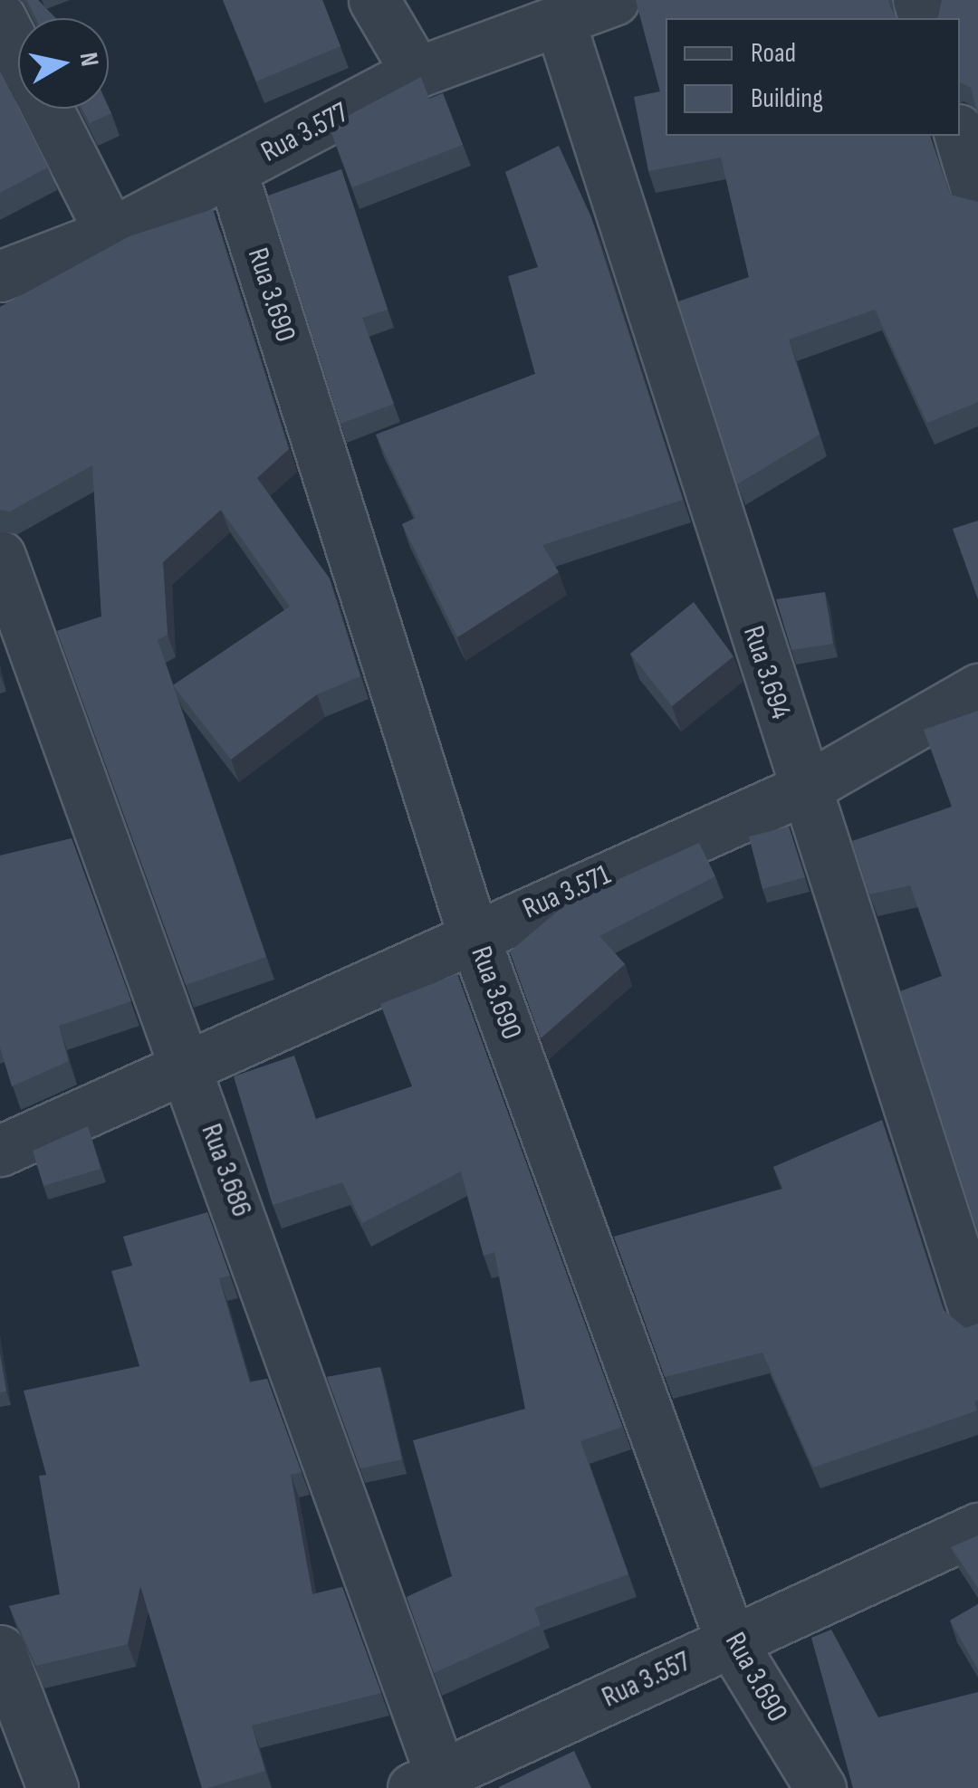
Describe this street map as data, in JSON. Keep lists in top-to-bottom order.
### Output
{
  "streets": {
    "street": [
      "Rua 3.577",
      "Rua 3.690",
      "Rua 3.694",
      "Rua 3.571",
      "Rua 3.686",
      "Rua 3.557"
    ]
  },
  "crossings": [
    ["Rua 3.577", "Rua 3.690"],
    ["Rua 3.577", "Rua 3.694"],
    ["Rua 3.690", "Rua 3.571"],
    ["Rua 3.690", "Rua 3.557"],
    ["Rua 3.694", "Rua 3.571"],
    ["Rua 3.571", "Rua 3.686"],
    ["Rua 3.686", "Rua 3.557"]
  ],
  "legend": ["Road", "Building"],
  "north": "right"
}
